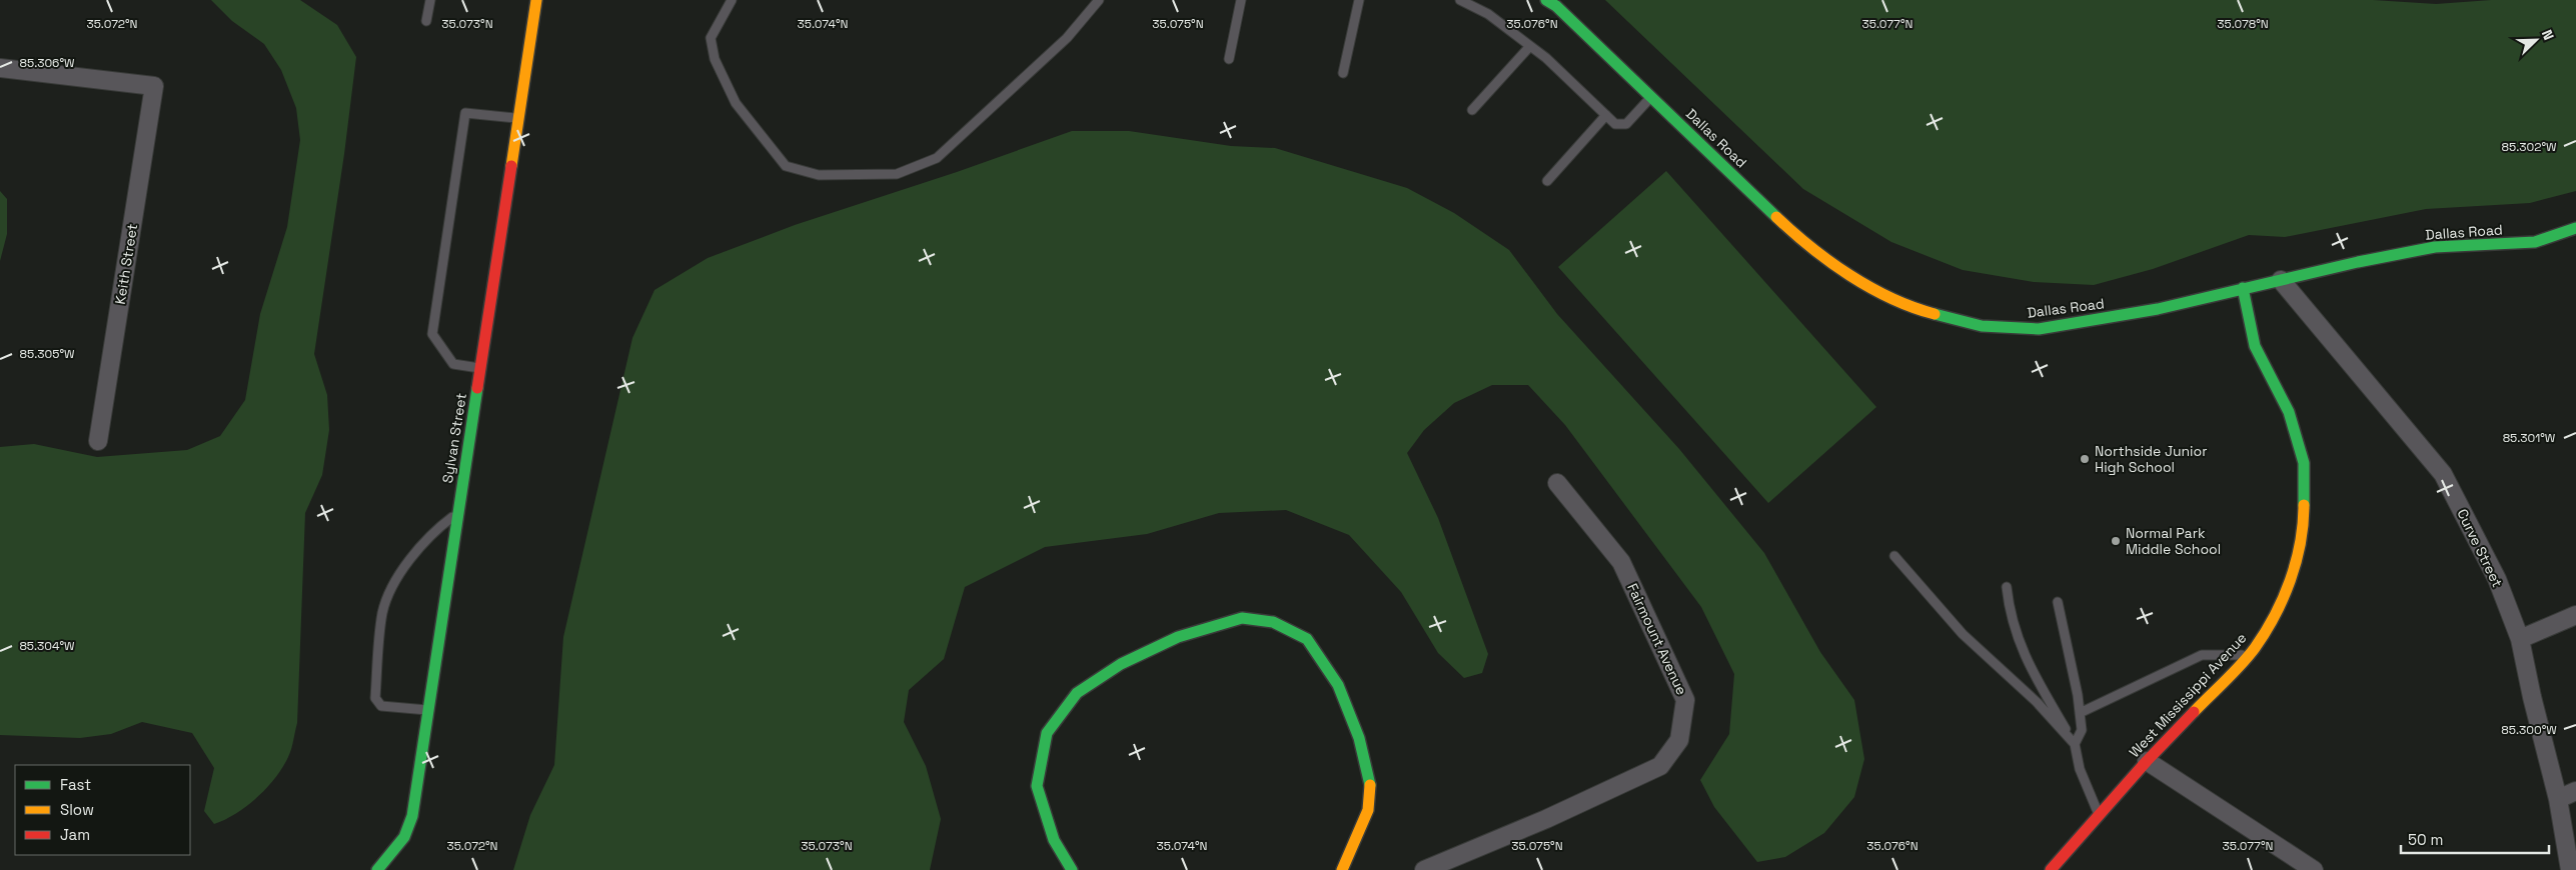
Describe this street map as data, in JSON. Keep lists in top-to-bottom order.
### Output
{
  "streets": {
    "street": [
      "Dallas Road",
      "Keith Street",
      "Sylvan Street",
      "Curve Street",
      "Fairmount Avenue",
      "West Mississippi Avenue"
    ]
  },
  "crossings": [
    ["Dallas Road", "Curve Street"],
    ["Dallas Road", "West Mississippi Avenue"]
  ],
  "places": ["Northside Junior High School", "Normal Park Middle School"],
  "legend": ["Fast", "Slow", "Jam"],
  "scale_bar": "50 m",
  "north": "top right",
  "coordinates": [
    "35.072°N",
    "35.074°N",
    "35.075°N",
    "35.076°N",
    "35.077°N",
    "35.078°N",
    "35.073°N",
    "85.306°W",
    "85.302°W",
    "85.305°W",
    "85.301°W",
    "85.304°W",
    "85.300°W"
  ]
}
